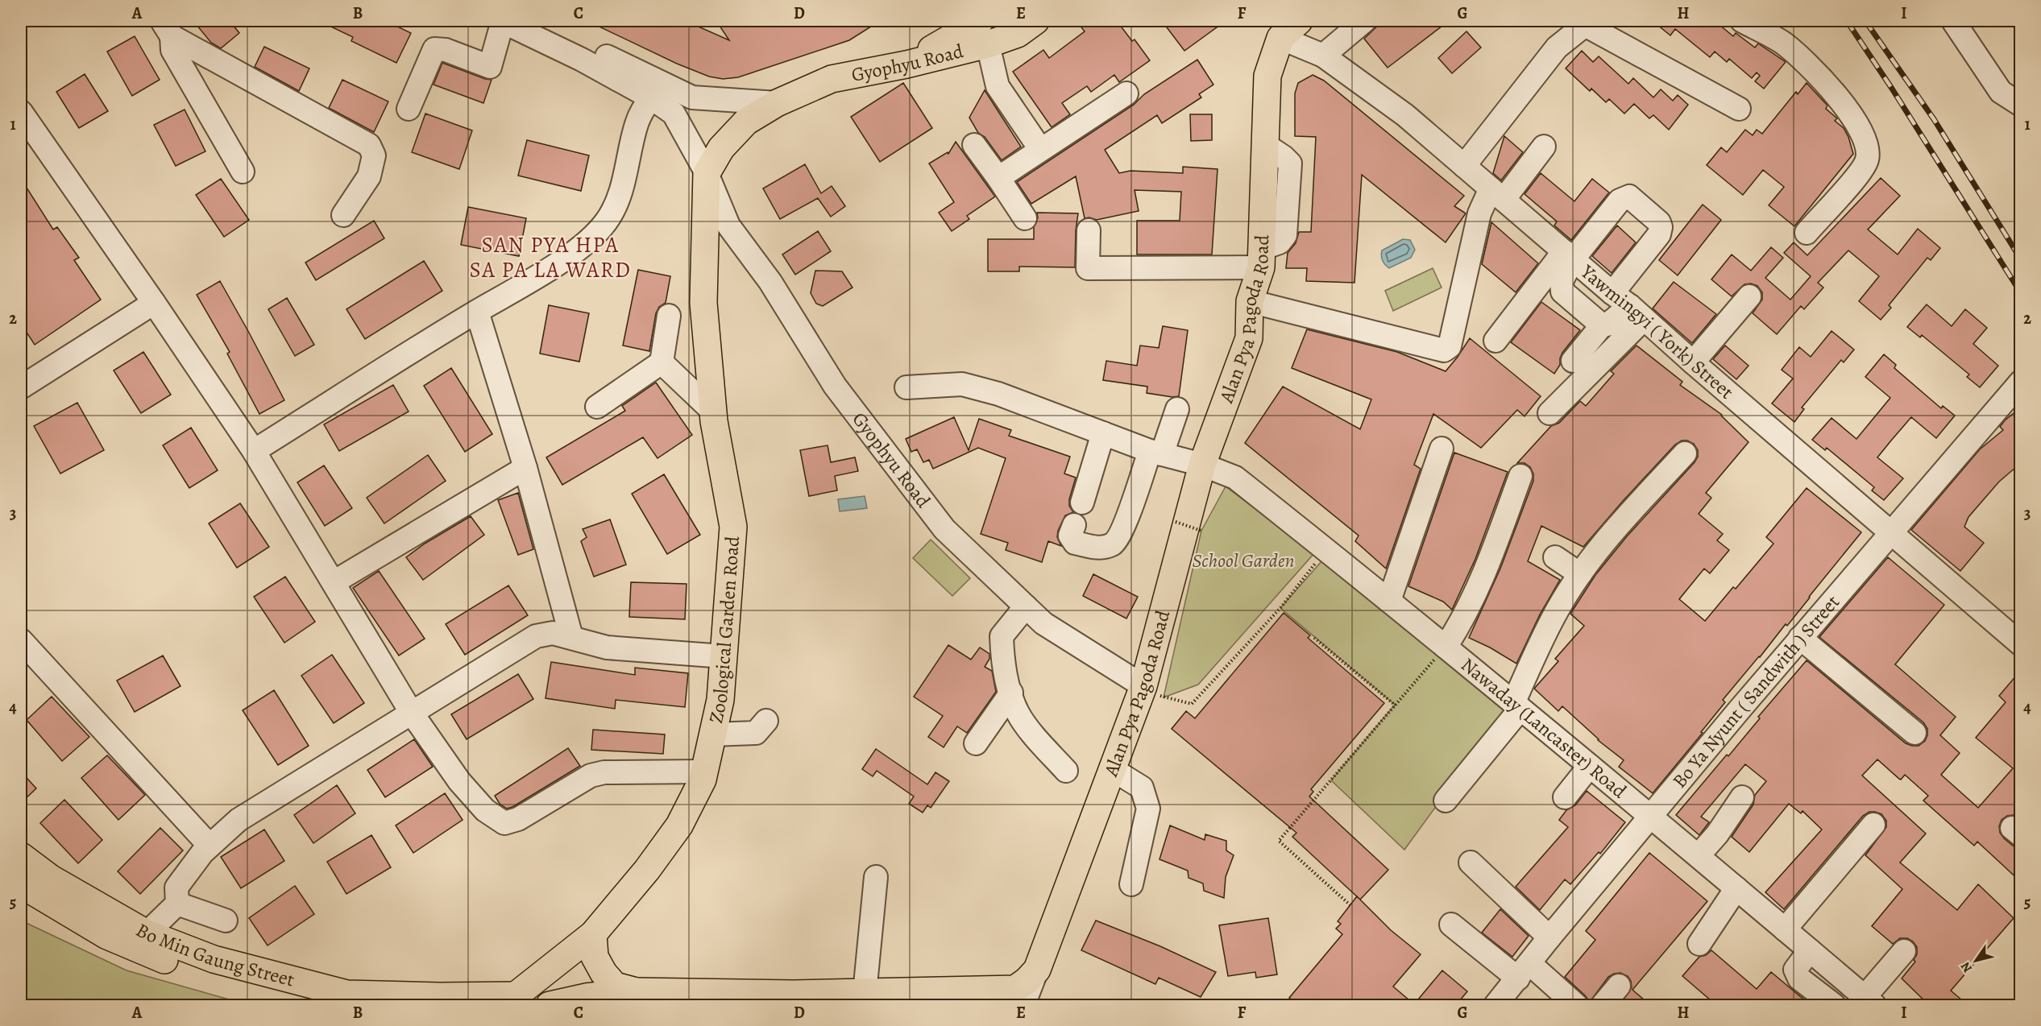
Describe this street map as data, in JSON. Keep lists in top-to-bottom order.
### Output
{
  "streets": {
    "main road": [
      "Gyophyu Road",
      "Alan Pya Pagoda Road",
      "Zoological Garden Road",
      "Bo Min Gaung Street"
    ],
    "street": ["Yawmingyi ( York) Street", "Bo Ya Nyunt ( Sandwith ) Street", "Nawaday (Lancaster) Road"]
  },
  "crossings": [
    ["Gyophyu Road", "Alan Pya Pagoda Road"],
    ["Gyophyu Road", "Zoological Garden Road"],
    ["Alan Pya Pagoda Road", "Yawmingyi ( York) Street"],
    ["Alan Pya Pagoda Road", "Nawaday (Lancaster) Road"],
    ["Yawmingyi ( York) Street", "Bo Ya Nyunt ( Sandwith ) Street"],
    ["Zoological Garden Road", "Bo Min Gaung Street"],
    ["Bo Ya Nyunt ( Sandwith ) Street", "Nawaday (Lancaster) Road"]
  ],
  "districts": ["SAN PYA HPA SA PA LA WARD"],
  "parks": ["School Garden"],
  "north": "bottom left",
  "grid": {
    "columns": [
      "A",
      "B",
      "C",
      "D",
      "E",
      "F",
      "G",
      "H",
      "I"
    ],
    "rows": [
      "1",
      "2",
      "3",
      "4",
      "5"
    ]
  }
}
